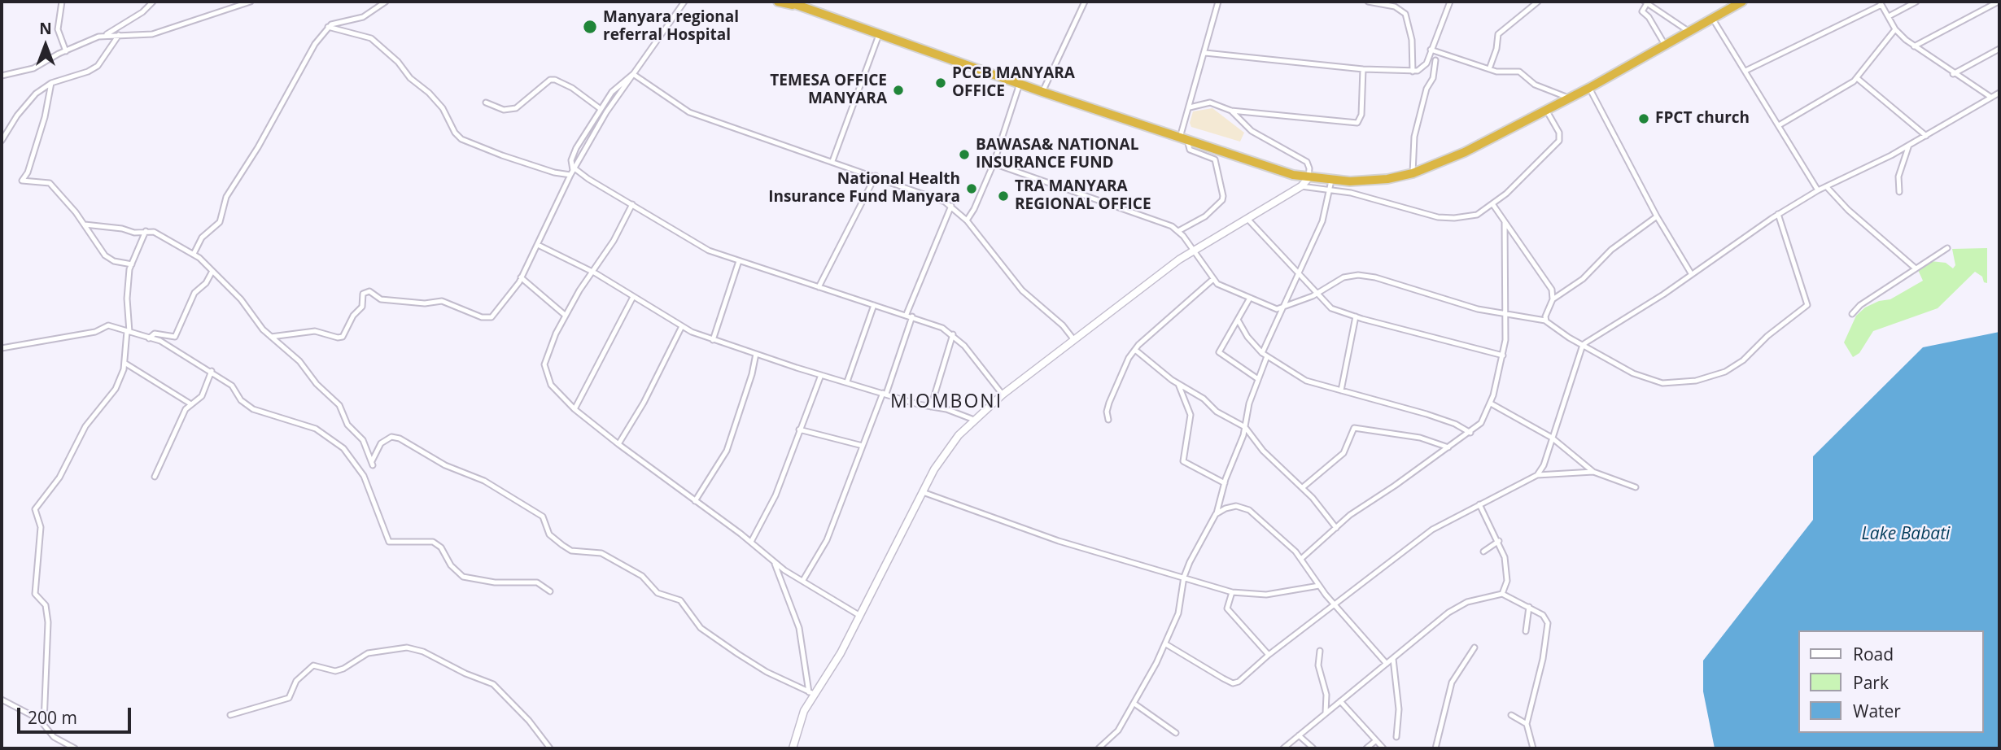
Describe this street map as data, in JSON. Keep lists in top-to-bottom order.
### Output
{
  "districts": ["MIOMBONI"],
  "water": ["Lake Babati"],
  "places": [
    "Manyara regional referral Hospital",
    "PCCB MANYARA OFFICE",
    "TEMESA OFFICE MANYARA",
    "FPCT church",
    "BAWASA& NATIONAL INSURANCE FUND",
    "National Health Insurance Fund Manyara",
    "TRA MANYARA REGIONAL OFFICE"
  ],
  "legend": ["Road", "Park", "Water"],
  "scale_bar": "200 m",
  "north": "top"
}
